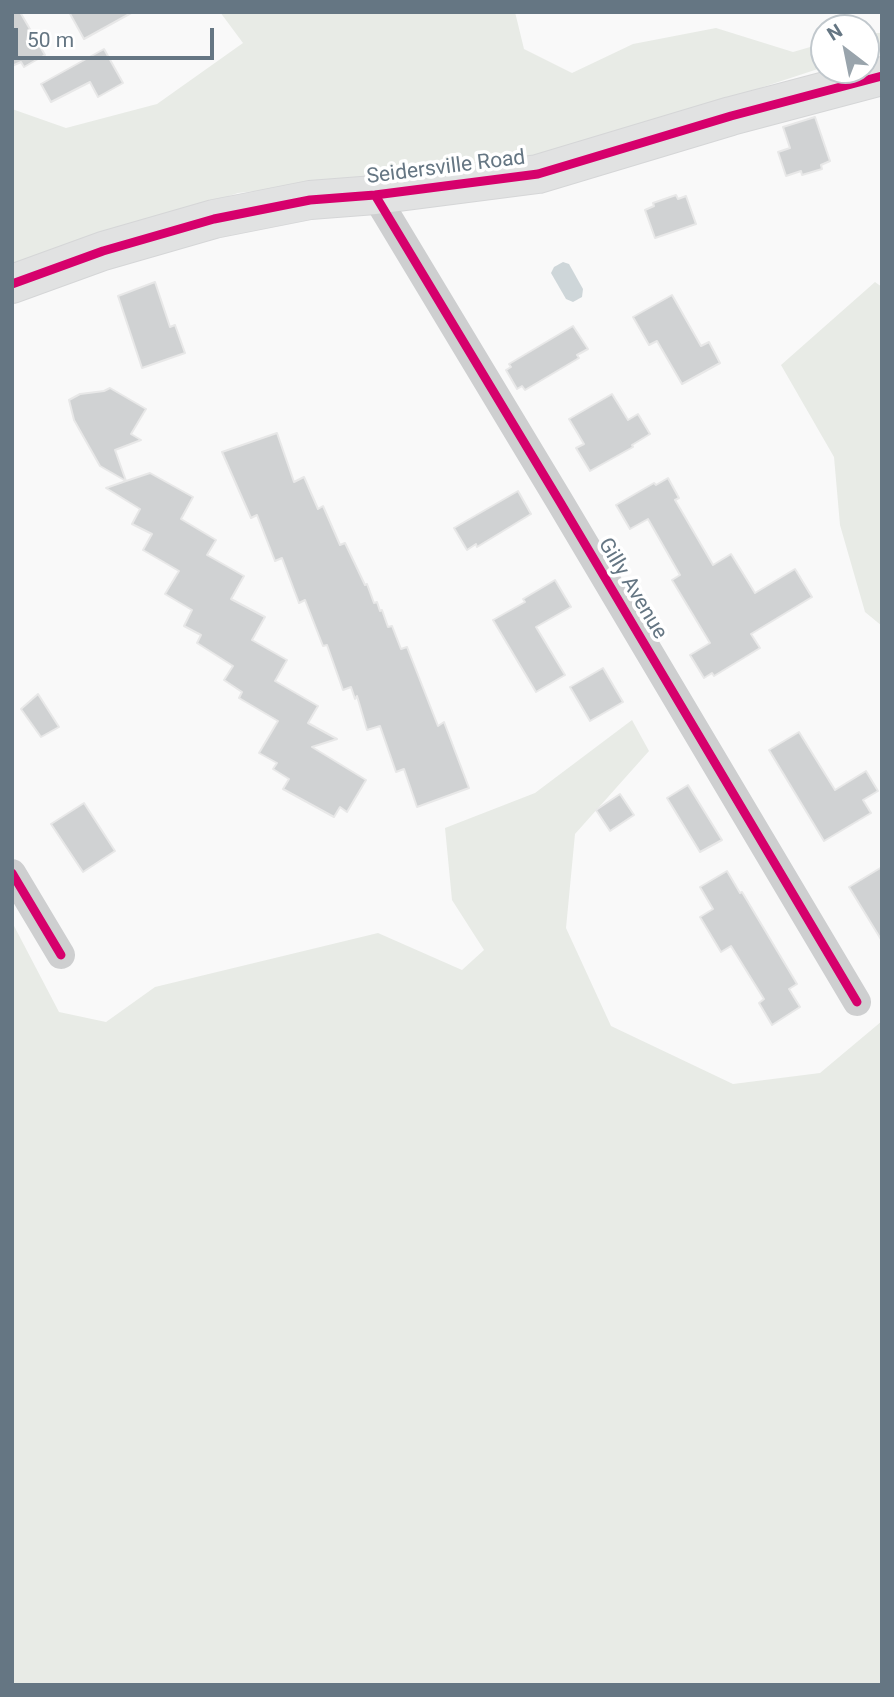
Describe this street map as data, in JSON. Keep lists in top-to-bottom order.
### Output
{
  "streets": {
    "street": ["Seidersville Road", "Gilly Avenue"]
  },
  "crossings": [
    ["Seidersville Road", "Gilly Avenue"]
  ],
  "scale_bar": "50 m",
  "north": "top left"
}
